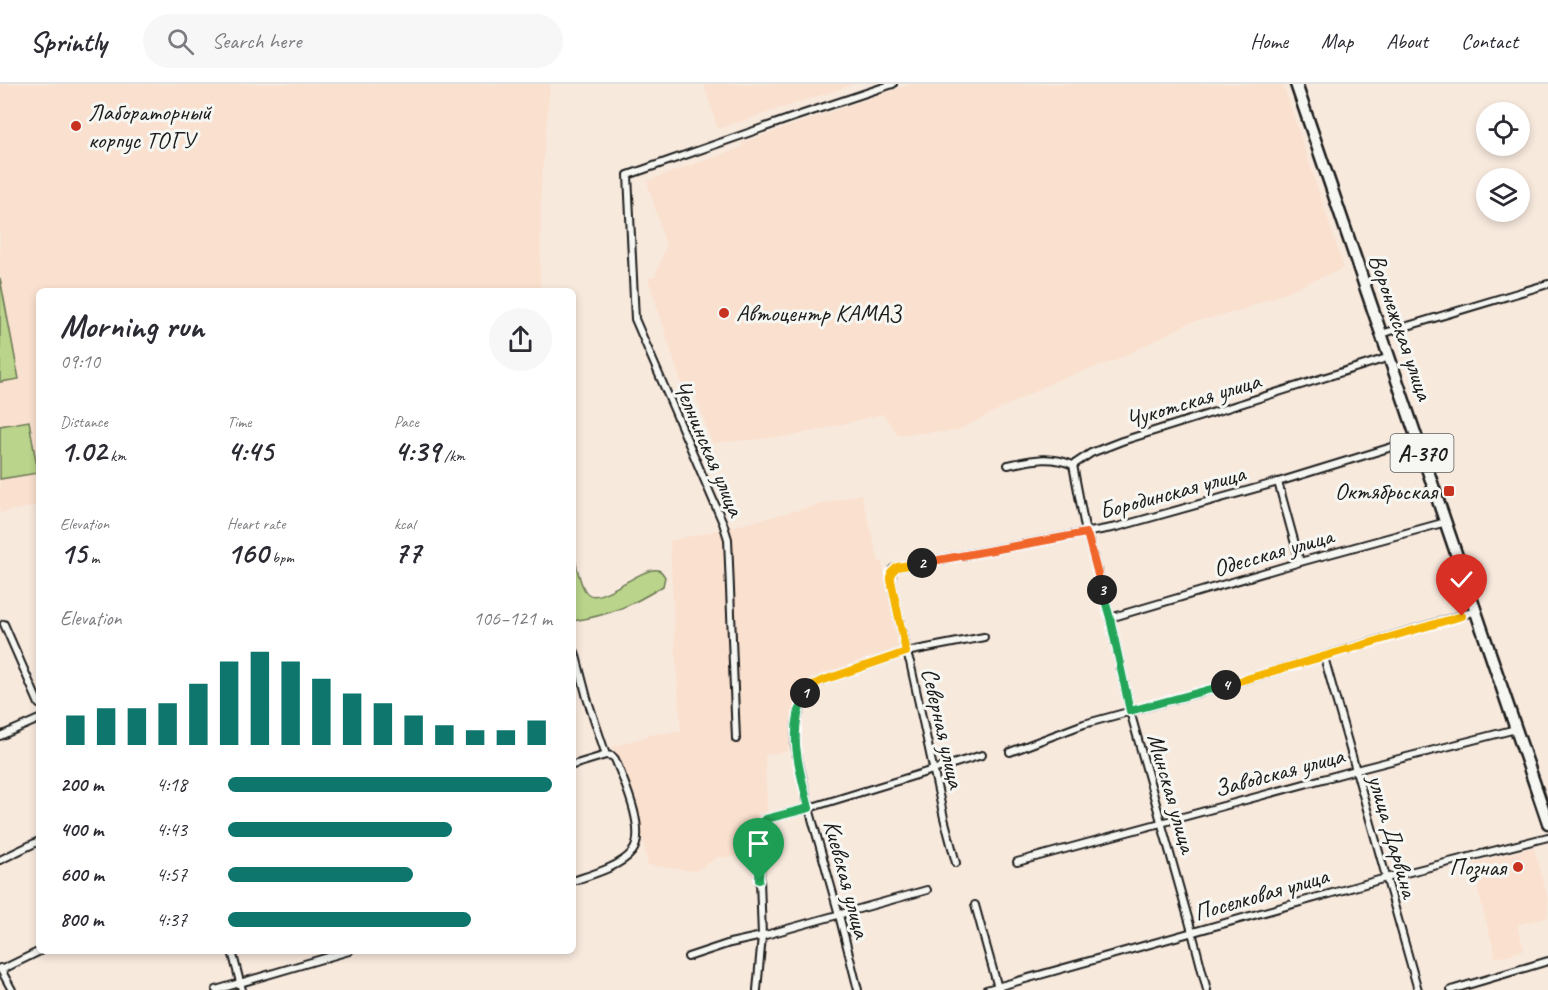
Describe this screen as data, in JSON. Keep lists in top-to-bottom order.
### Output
{
  "streets": {
    "highway": ["Воронежская улица", "А-370"],
    "street": [
      "Чукотская улица",
      "Челнинская улица",
      "Бородинская улица",
      "Одесская улица",
      "Северная улица",
      "Заводская улица",
      "Минская улица",
      "улица Дарвина",
      "Киевская улица",
      "Поселковая улица"
    ]
  },
  "crossings": [
    ["Воронежская улица", "Чукотская улица"],
    ["Воронежская улица", "Бородинская улица"],
    ["Воронежская улица", "Одесская улица"],
    ["Воронежская улица", "Заводская улица"],
    ["Чукотская улица", "Минская улица"],
    ["Бородинская улица", "Северная улица"],
    ["Бородинская улица", "Минская улица"],
    ["Одесская улица", "Минская улица"],
    ["Северная улица", "Киевская улица"],
    ["Заводская улица", "Минская улица"],
    ["Заводская улица", "улица Дарвина"],
    ["Минская улица", "Поселковая улица"],
    ["улица Дарвина", "Поселковая улица"]
  ],
  "places": {
    "other": ["Лабораторный корпус ТОГУ", "Автоцентр КАМАЗ", "Позная"],
    "transit": ["Октябрьская"]
  },
  "page": {
    "header": "Sprintly",
    "search": "Search here",
    "nav": [
      "Home",
      "Map",
      "About",
      "Contact"
    ],
    "heading": ["Morning run", "09:10"],
    "stats": [
      ["Distance", "1.02 km"],
      ["Time", "4:45"],
      ["Pace", "4:39 /km"],
      ["Elevation", "15 m"],
      ["Heart rate", "160 bpm"],
      ["kcal", "77"]
    ],
    "pins": [
      "2",
      "3",
      "4",
      "1"
    ],
    "chart": ["Elevation", "106–121 m"],
    "list": [
      {
        "name": "200 m",
        "note": "4:18"
      },
      {
        "name": "400 m",
        "note": "4:43"
      },
      {
        "name": "600 m",
        "note": "4:57"
      },
      {
        "name": "800 m",
        "note": "4:37"
      }
    ]
  }
}
